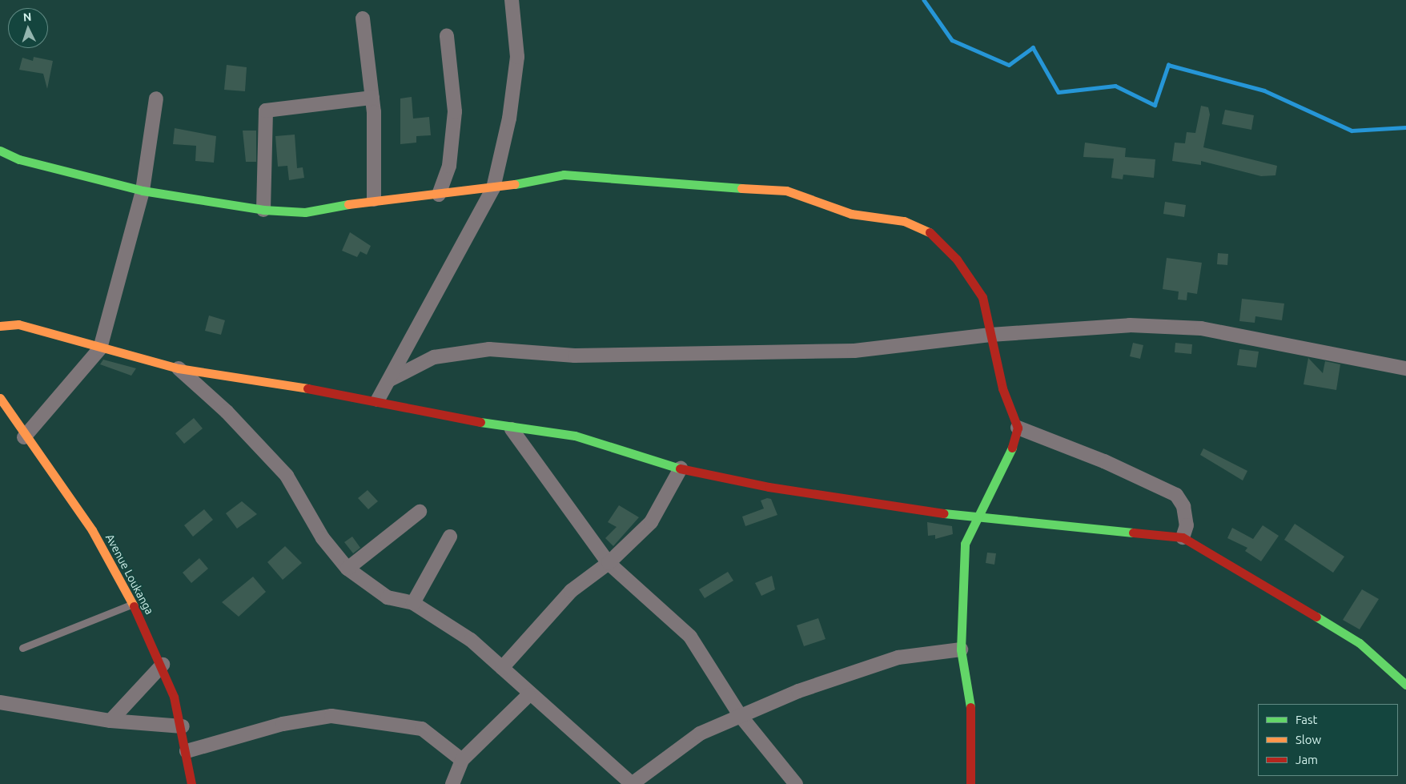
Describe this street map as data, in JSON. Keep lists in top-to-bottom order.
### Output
{
  "streets": {
    "street": ["Avenue Loukanga"]
  },
  "legend": ["Fast", "Slow", "Jam"],
  "north": "top"
}
